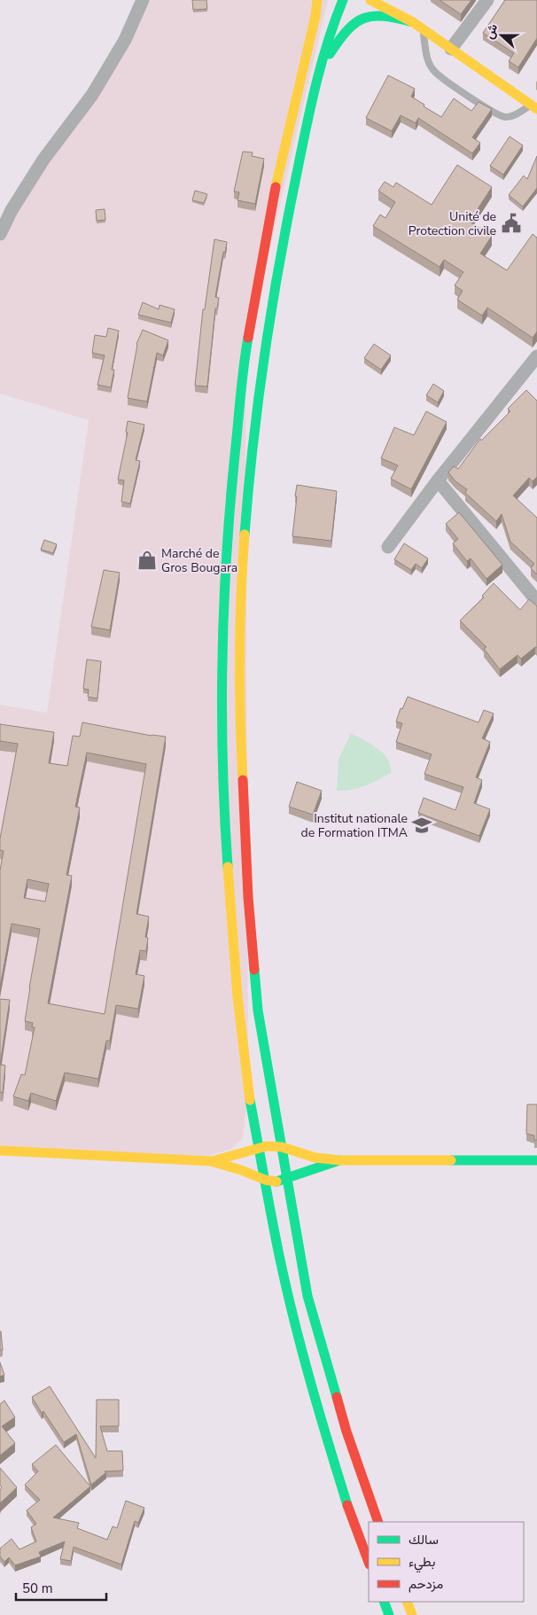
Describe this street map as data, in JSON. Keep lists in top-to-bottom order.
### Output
{
  "places": {
    "public building": ["Unité de Protection civile"],
    "shop": ["Marché de Gros Bougara"],
    "school or university": ["Institut nationale de Formation ITMA"]
  },
  "legend": ["سالك", "بطيء", "مزدحم"],
  "scale_bar": "50 m",
  "north": "left"
}
